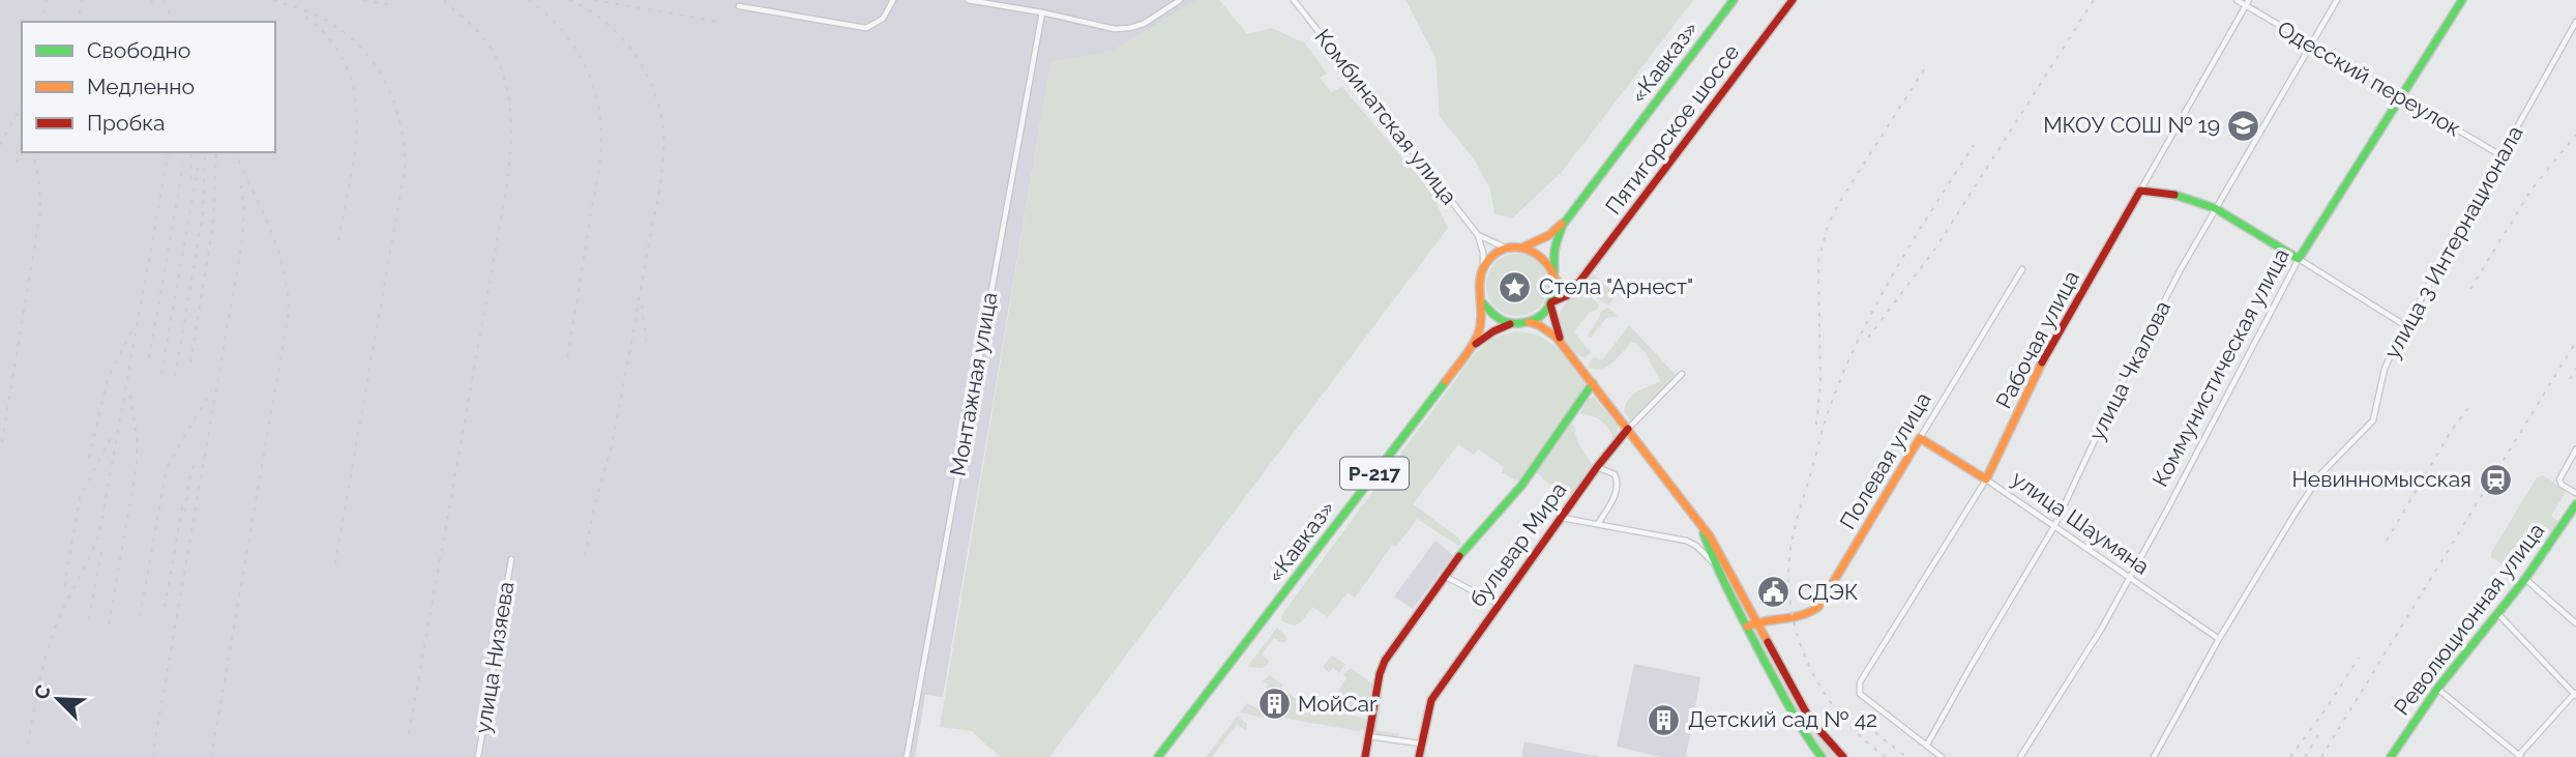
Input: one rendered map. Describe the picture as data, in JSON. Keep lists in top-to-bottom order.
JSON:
{
  "streets": {
    "main road": [
      "«Кавказ»",
      "Пятигорское шоссе",
      "Рабочая улица",
      "Коммунистическая улица",
      "Полевая улица",
      "Р-217",
      "улица Шаумяна",
      "бульвар Мира",
      "Революционная улица"
    ],
    "street": [
      "Одесский переулок",
      "Комбинатская улица",
      "улица 3 Интернационала",
      "улица Чкалова",
      "Монтажная улица",
      "улица Низяева"
    ]
  },
  "crossings": [
    ["«Кавказ»", "Пятигорское шоссе"],
    ["Одесский переулок", "улица 3 Интернационала"],
    ["Одесский переулок", "Рабочая улица"],
    ["Одесский переулок", "Коммунистическая улица"],
    ["Одесский переулок", "улица Чкалова"],
    ["улица 3 Интернационала", "улица Шаумяна"],
    ["Рабочая улица", "улица Чкалова"],
    ["Рабочая улица", "улица Шаумяна"],
    ["Коммунистическая улица", "улица Шаумяна"],
    ["улица Чкалова", "улица Шаумяна"],
    ["Полевая улица", "улица Шаумяна"]
  ],
  "places": {
    "school or university": ["МКОУ СОШ № 19"],
    "place": ["Стела \"Арнест\""],
    "station": ["Невинномысская"],
    "public building": ["СДЭК"],
    "building": ["МойCar", "Детский сад № 42"]
  },
  "legend": ["Свободно", "Медленно", "Пробка"],
  "north": "top left"
}
